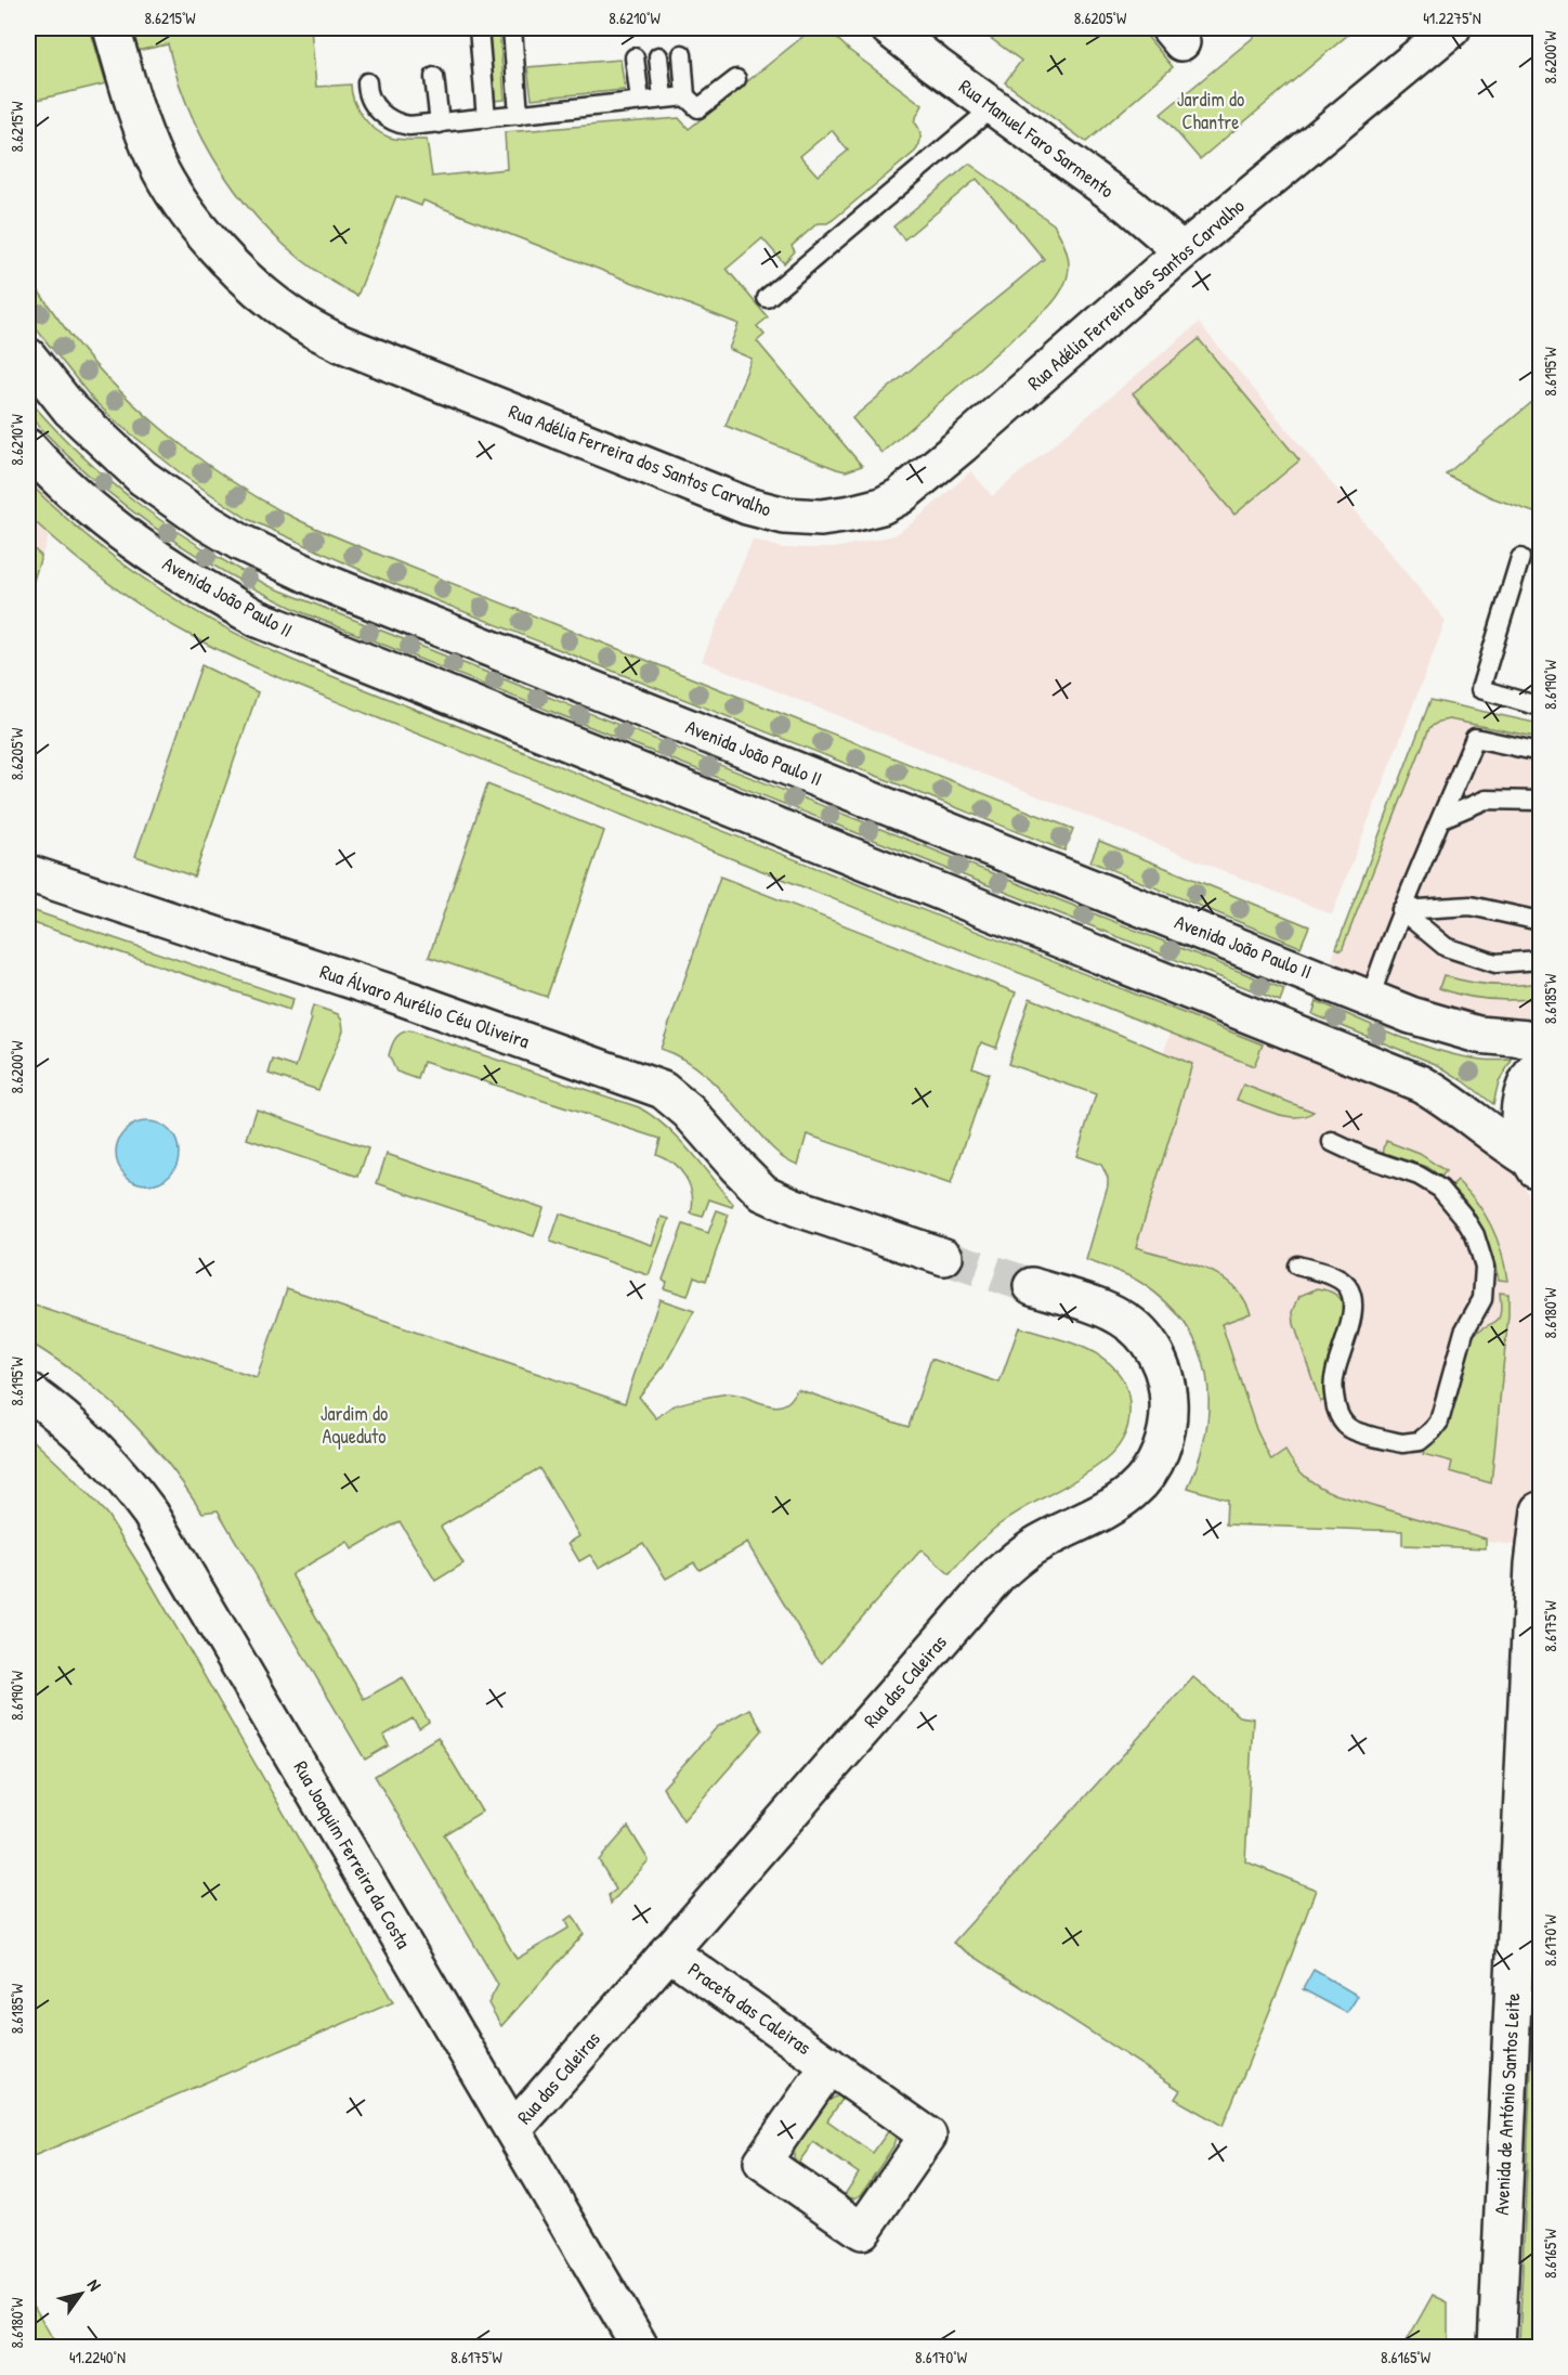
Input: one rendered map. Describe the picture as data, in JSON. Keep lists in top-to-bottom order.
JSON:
{
  "streets": {
    "street": [
      "Rua Manuel Faro Sarmento",
      "Rua Adélia Ferreira dos Santos Carvalho",
      "Avenida João Paulo II",
      "Rua Álvaro Aurélio Céu Oliveira",
      "Rua das Caleiras",
      "Rua Joaquim Ferreira da Costa",
      "Praceta das Caleiras",
      "Avenida de António Santos Leite"
    ]
  },
  "crossings": [
    ["Rua Manuel Faro Sarmento", "Rua Adélia Ferreira dos Santos Carvalho"],
    ["Rua das Caleiras", "Rua Joaquim Ferreira da Costa"],
    ["Rua das Caleiras", "Praceta das Caleiras"]
  ],
  "parks": ["Jardim do Chantre", "Jardim do Aqueduto"],
  "north": "top right",
  "coordinates": [
    "8.6215°W",
    "8.6210°W",
    "8.6205°W",
    "41.2275°N",
    "8.6200°W",
    "8.6195°W",
    "8.6190°W",
    "8.6185°W",
    "8.6180°W",
    "8.6175°W",
    "8.6170°W",
    "8.6165°W",
    "41.2240°N"
  ]
}
